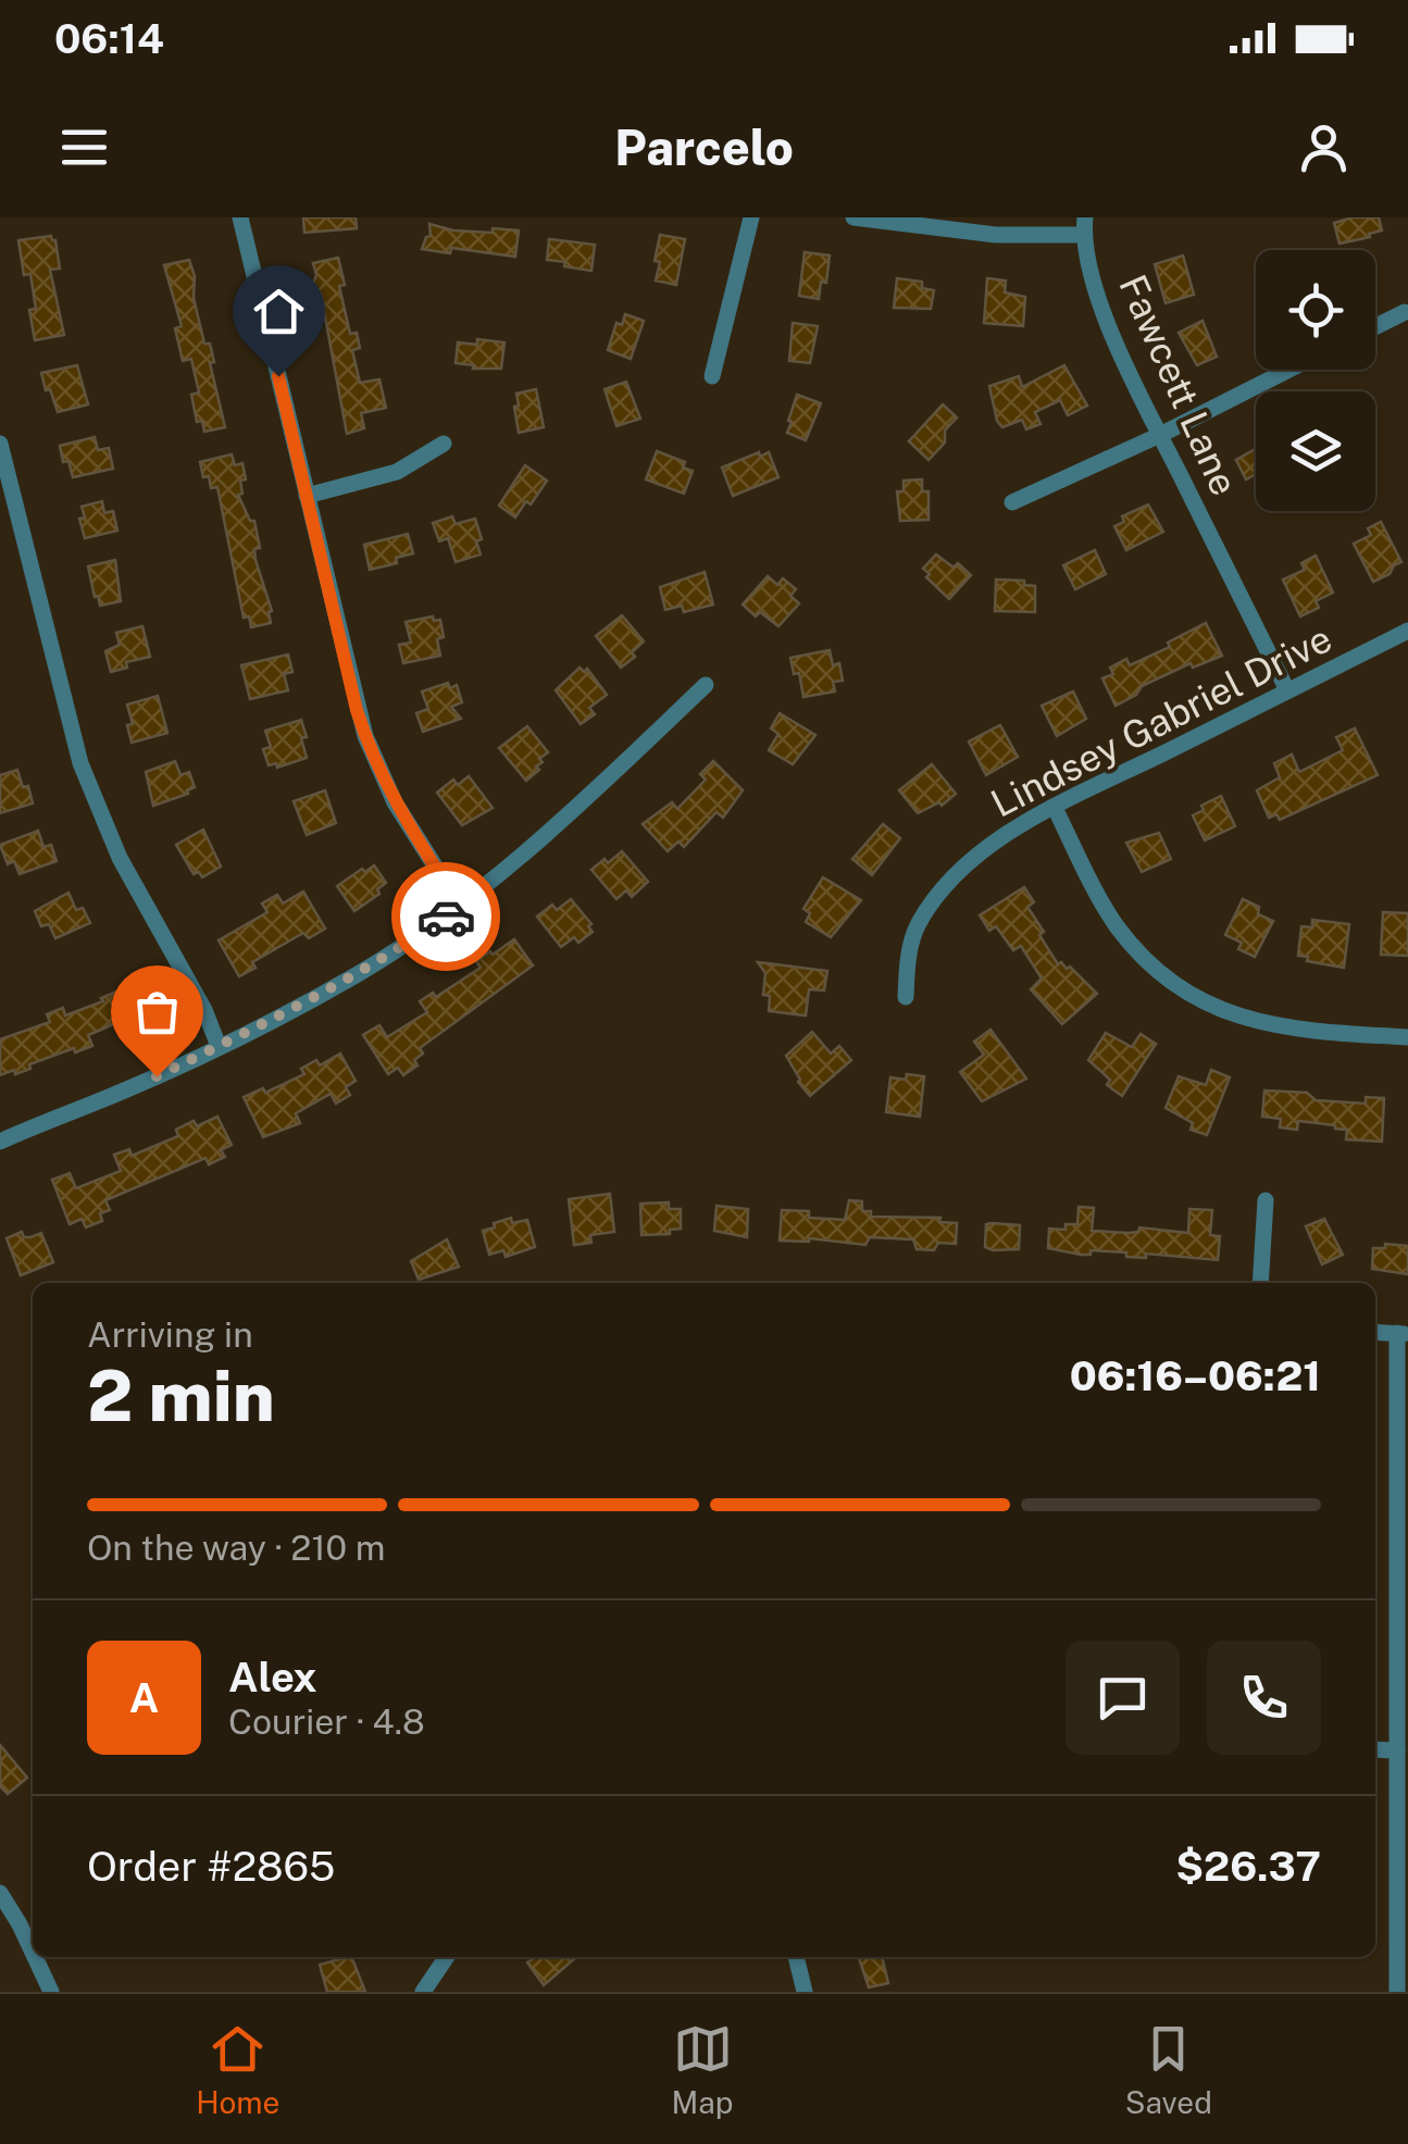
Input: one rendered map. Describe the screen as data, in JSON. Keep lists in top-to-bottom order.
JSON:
{
  "streets": {
    "street": ["Fawcett Lane", "Lindsey Gabriel Drive"]
  },
  "crossings": [
    ["Fawcett Lane", "Lindsey Gabriel Drive"]
  ],
  "page": {
    "status": "06:14",
    "header": "Parcelo",
    "heading": ["2 min", "Arriving in", "06:16–06:21"],
    "panel": [
      "Alex",
      "Courier · 4.8",
      "Order #2865",
      "$26.37"
    ],
    "bar": "On the way · 210 m",
    "round": "A",
    "tabs": ["Home", "Map", "Saved"]
  }
}
